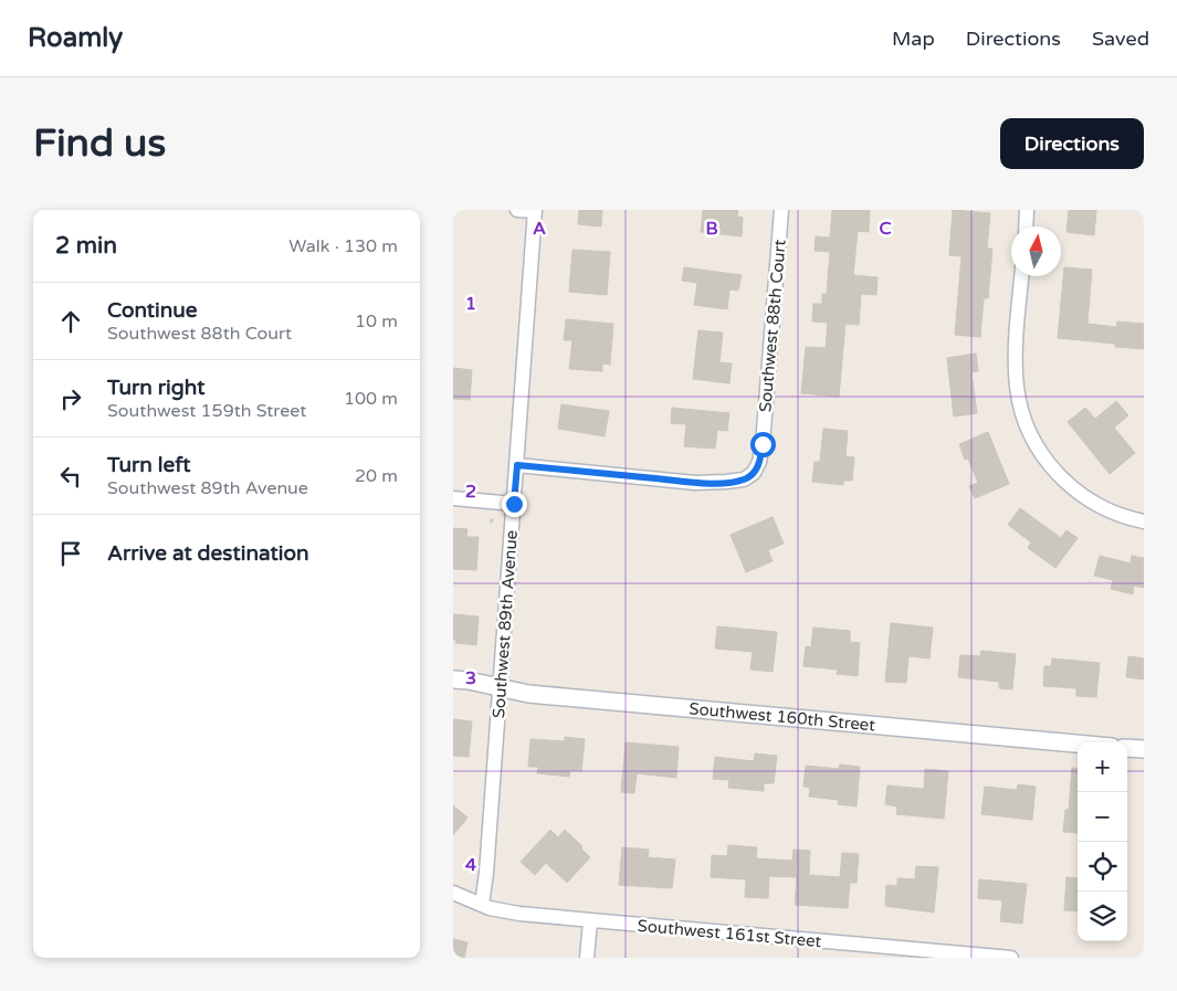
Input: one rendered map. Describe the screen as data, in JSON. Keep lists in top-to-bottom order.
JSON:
{
  "streets": {
    "street": [
      "Southwest 88th Court",
      "Southwest 89th Avenue",
      "Southwest 160th Street",
      "Southwest 161st Street"
    ]
  },
  "crossings": [
    ["Southwest 88th Court", "Southwest 89th Avenue"],
    ["Southwest 89th Avenue", "Southwest 160th Street"],
    ["Southwest 89th Avenue", "Southwest 161st Street"]
  ],
  "north": "top",
  "page": {
    "header": "Roamly",
    "nav": ["Map", "Directions", "Saved"],
    "buttons": "Directions",
    "title": "Find us",
    "heading": ["2 min", "Walk · 130 m"],
    "list": [
      ["Continue", "Southwest 88th Court", "10 m"],
      ["Turn right", "Southwest 159th Street", "100 m"],
      ["Turn left", "Southwest 89th Avenue", "20 m"],
      "Arrive at destination"
    ],
    "map_buttons": ["+", "−"]
  },
  "grid": {
    "columns": ["A", "B", "C"],
    "rows": [
      "1",
      "2",
      "3",
      "4"
    ]
  }
}
